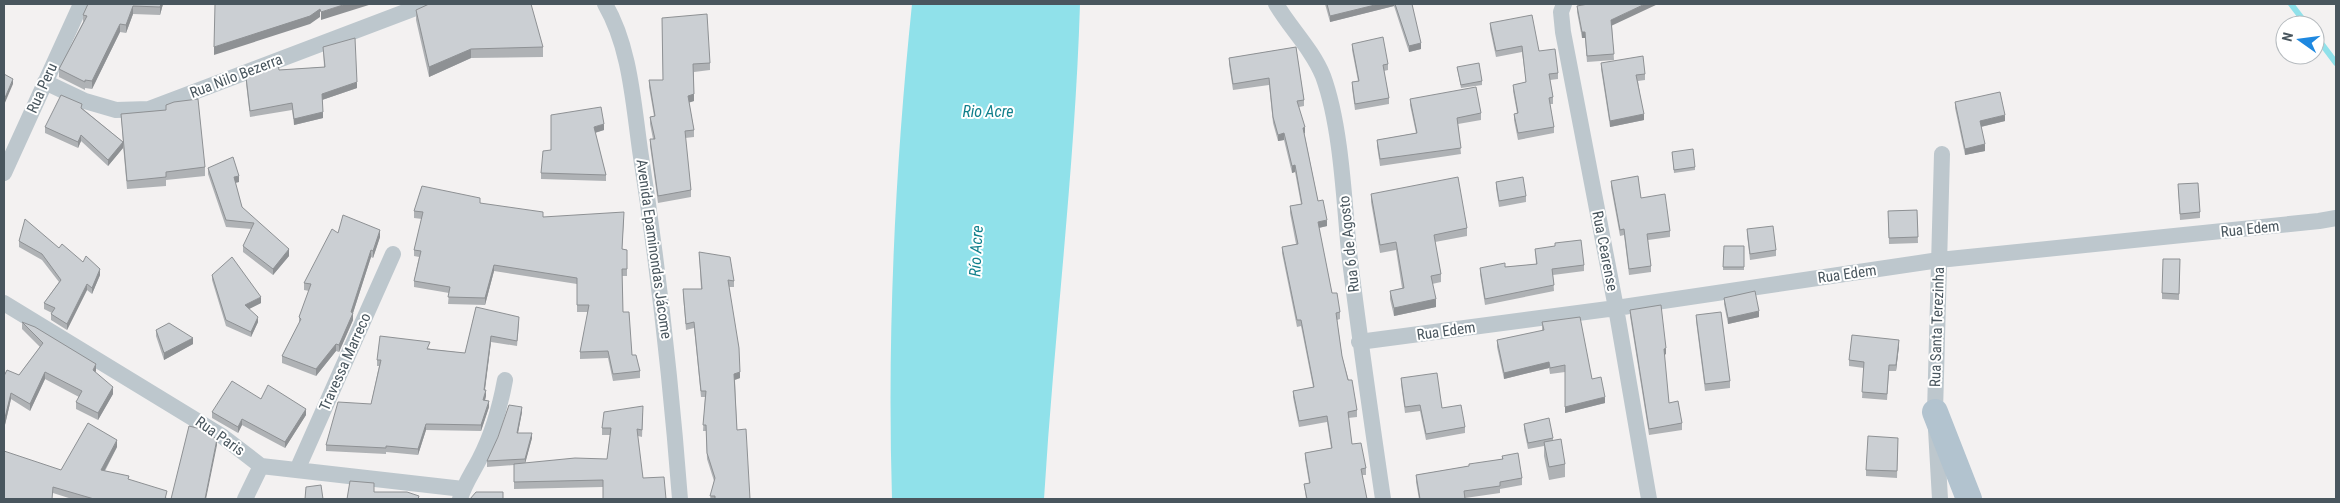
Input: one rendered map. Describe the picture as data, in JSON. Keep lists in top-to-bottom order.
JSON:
{
  "streets": {
    "street": [
      "Rua Nilo Bezerra",
      "Rua Peru",
      "Rua Edem",
      "Rua 6 de Agosto",
      "Avenida Epaminondas Jácome",
      "Rua Cearense",
      "Rua Santa Terezinha",
      "Travessa Marreco",
      "Rua Paris"
    ]
  },
  "crossings": [
    ["Rua Nilo Bezerra", "Rua Peru"],
    ["Rua Edem", "Rua 6 de Agosto"],
    ["Rua Edem", "Rua Cearense"],
    ["Rua Edem", "Rua Santa Terezinha"]
  ],
  "water": ["Rio Acre", "Río Acre"],
  "north": "left"
}
